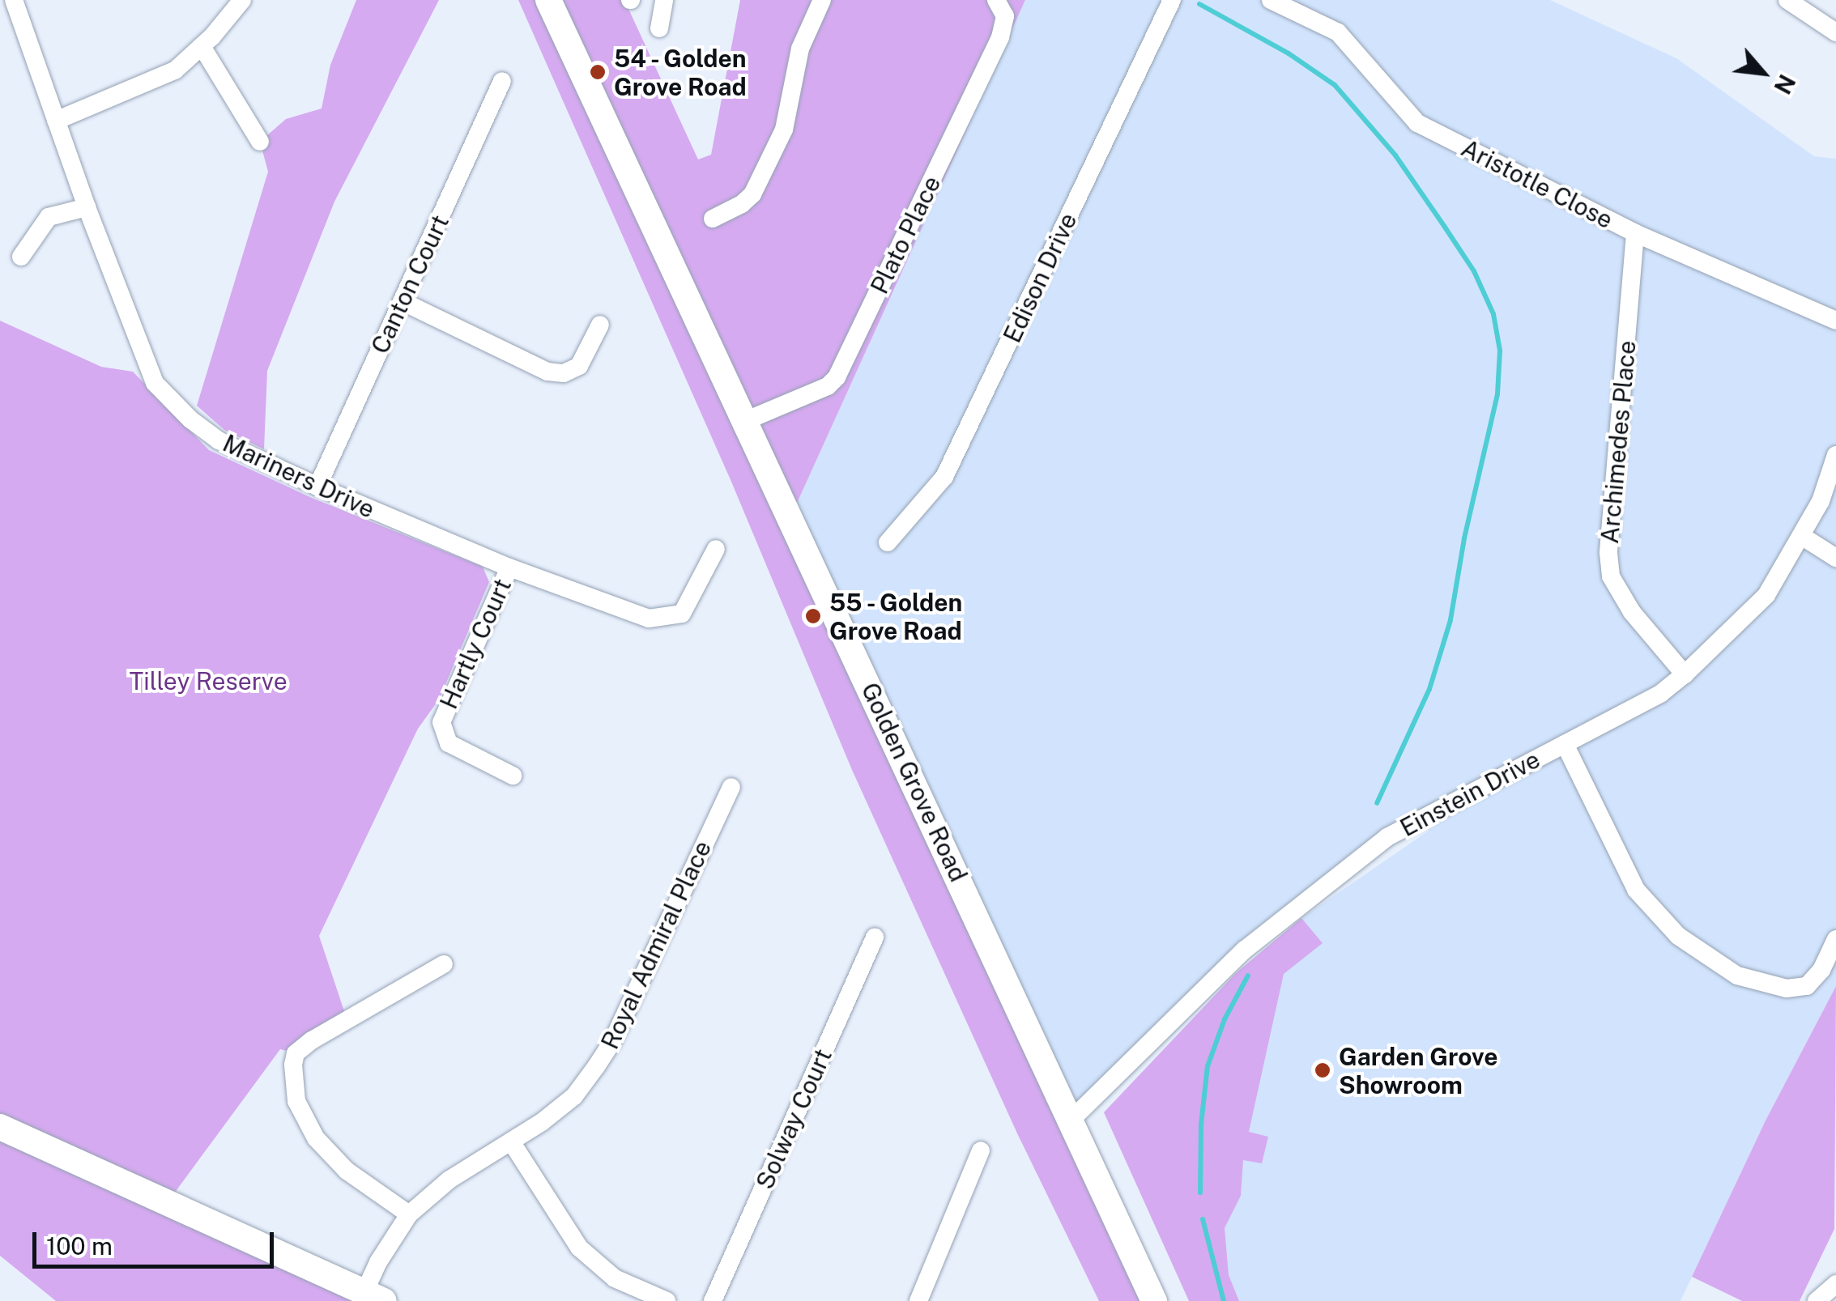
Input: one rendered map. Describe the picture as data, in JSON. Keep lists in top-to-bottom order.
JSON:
{
  "streets": {
    "main road": ["Golden Grove Road"],
    "street": [
      "Aristotle Close",
      "Plato Place",
      "Edison Drive",
      "Canton Court",
      "Archimedes Place",
      "Mariners Drive",
      "Hartly Court",
      "Einstein Drive",
      "Royal Admiral Place",
      "Solway Court"
    ]
  },
  "crossings": [
    ["Aristotle Close", "Archimedes Place"],
    ["Plato Place", "Golden Grove Road"],
    ["Canton Court", "Mariners Drive"],
    ["Archimedes Place", "Einstein Drive"],
    ["Mariners Drive", "Hartly Court"],
    ["Golden Grove Road", "Einstein Drive"]
  ],
  "parks": ["Tilley Reserve"],
  "places": ["54 - Golden Grove Road", "55 - Golden Grove Road", "Garden Grove Showroom"],
  "scale_bar": "100 m",
  "north": "bottom right"
}
